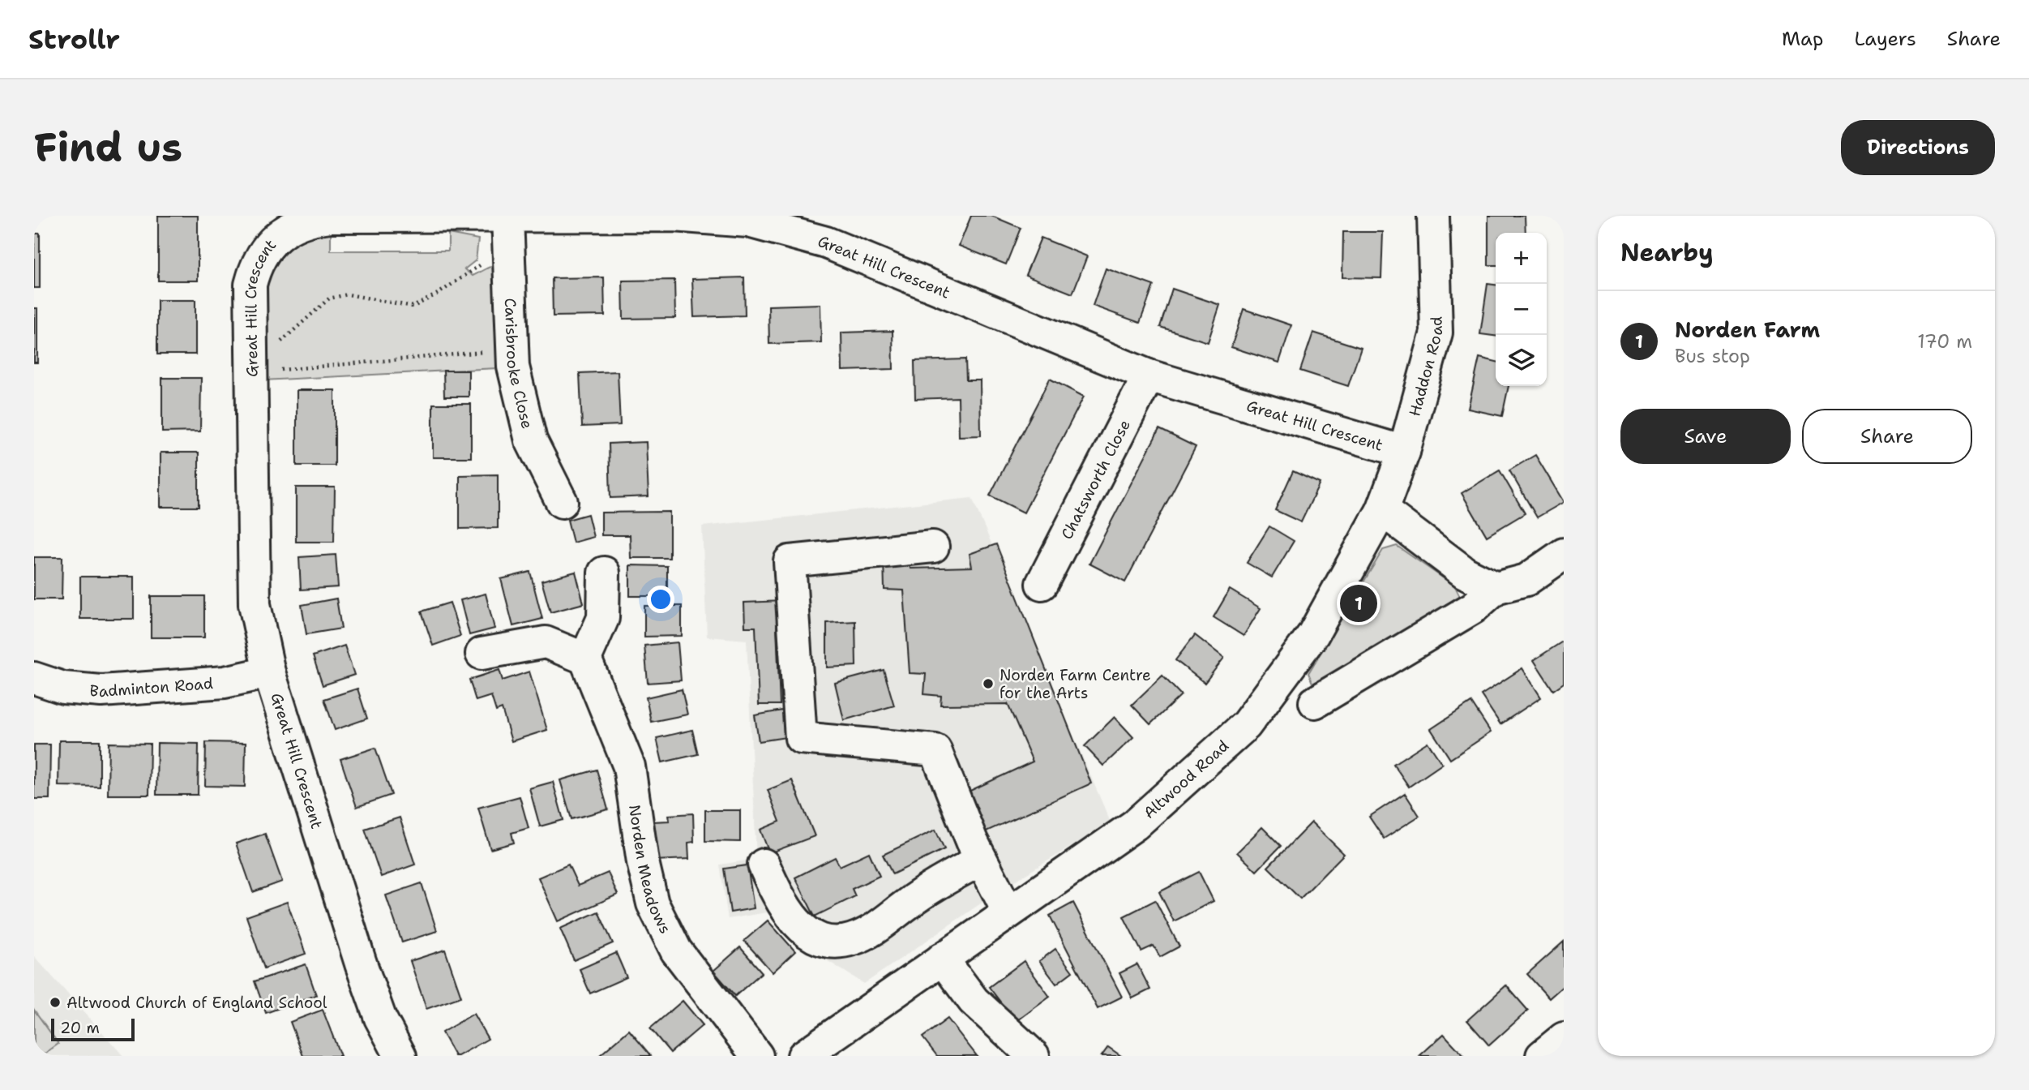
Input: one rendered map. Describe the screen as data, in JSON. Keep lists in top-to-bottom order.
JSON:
{
  "streets": {
    "street": [
      "Great Hill Crescent",
      "Carisbrooke Close",
      "Haddon Road",
      "Chatsworth Close",
      "Badminton Road",
      "Altwood Road",
      "Norden Meadows"
    ]
  },
  "crossings": [
    ["Great Hill Crescent", "Carisbrooke Close"],
    ["Great Hill Crescent", "Haddon Road"],
    ["Great Hill Crescent", "Chatsworth Close"],
    ["Great Hill Crescent", "Badminton Road"],
    ["Haddon Road", "Altwood Road"]
  ],
  "places": ["Norden Farm Centre for the Arts", "Altwood Church of England School"],
  "scale_bar": "20 m",
  "page": {
    "header": "Strollr",
    "nav": ["Map", "Layers", "Share"],
    "buttons": [
      "Directions",
      ["Save", "Share"]
    ],
    "title": "Find us",
    "heading": "Nearby",
    "map_buttons": ["+", "−"],
    "list": [
      {
        "mark": "1",
        "name": "Norden Farm",
        "note": "Bus stop",
        "value": "170 m"
      }
    ],
    "pins": "1",
    "scale": "20 m"
  }
}
